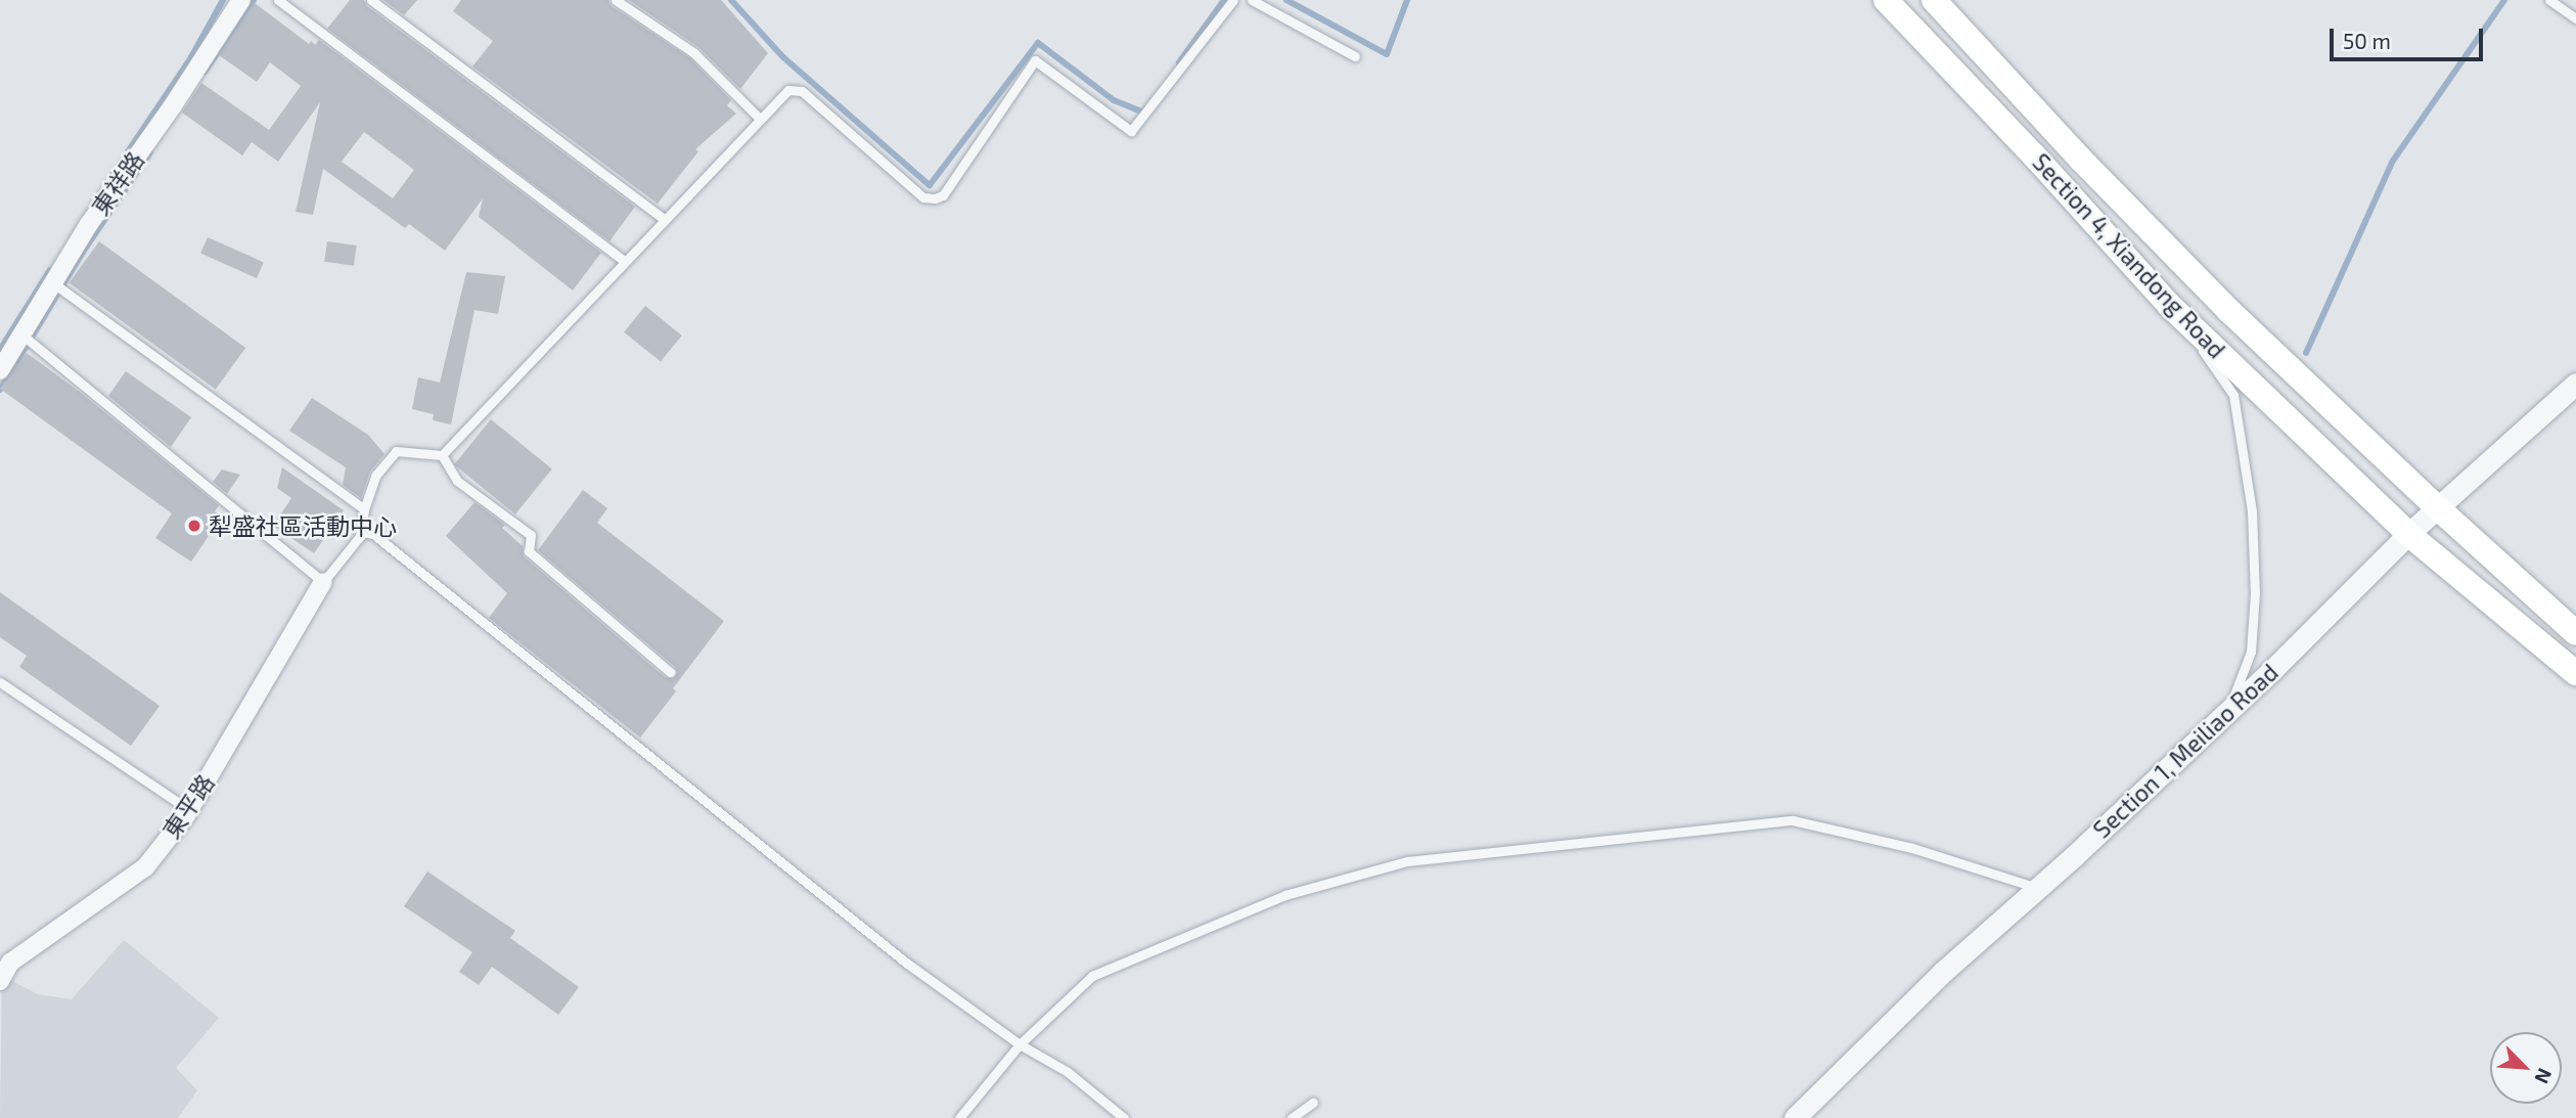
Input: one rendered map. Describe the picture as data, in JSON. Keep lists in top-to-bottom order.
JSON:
{
  "streets": {
    "main road": ["Section 4, Xiandong Road"],
    "street": ["東祥路", "Section 1, Meiliao Road", "東平路"]
  },
  "crossings": [
    ["Section 4, Xiandong Road", "Section 1, Meiliao Road"]
  ],
  "places": ["犁盛社區活動中心"],
  "scale_bar": "50 m",
  "north": "bottom right"
}
